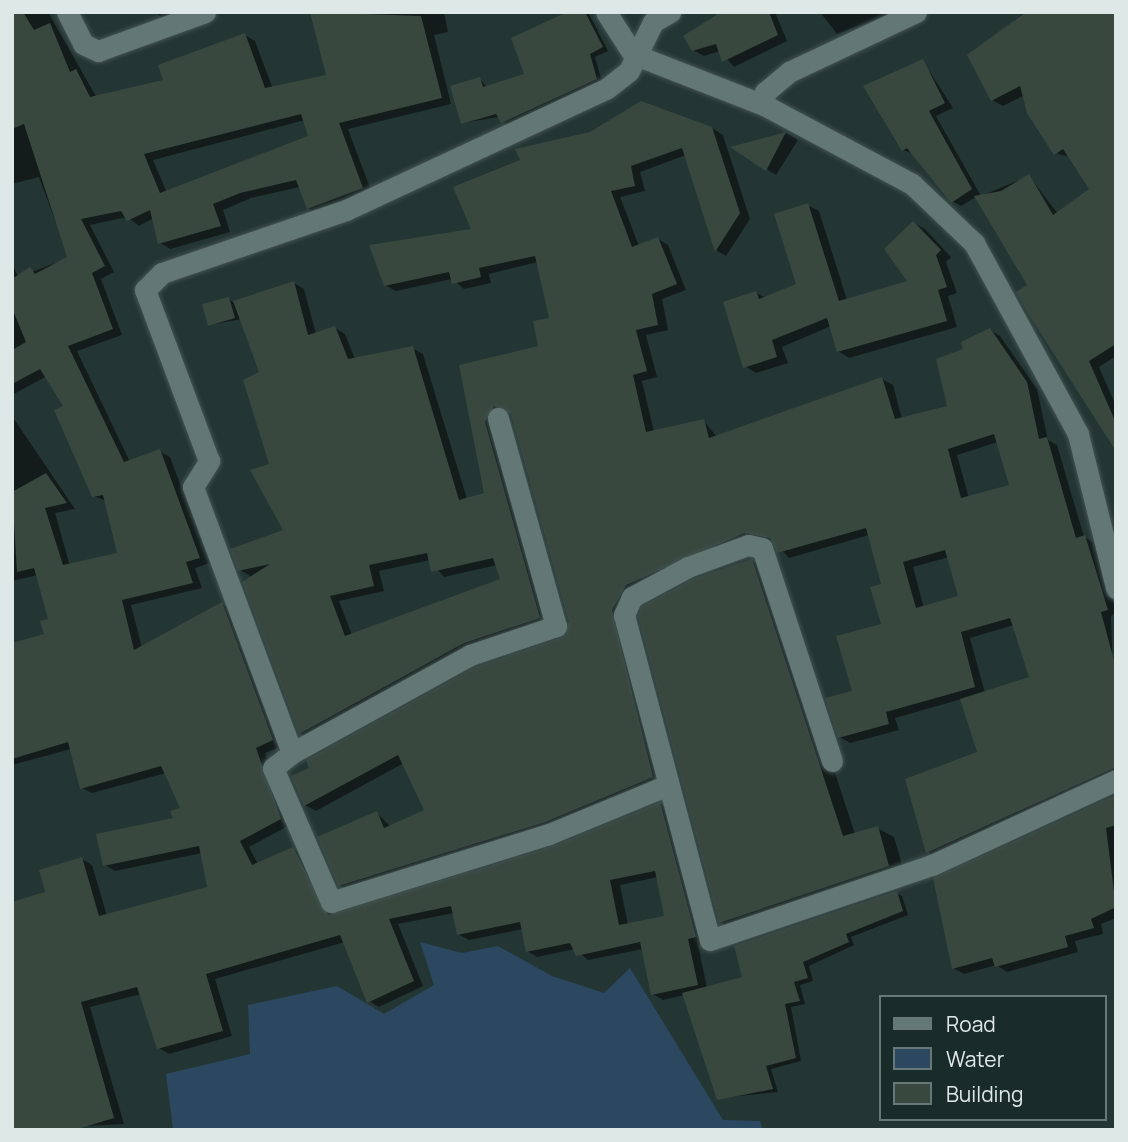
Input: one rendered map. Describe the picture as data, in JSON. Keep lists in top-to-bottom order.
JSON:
{
  "legend": ["Road", "Water", "Building"]
}
